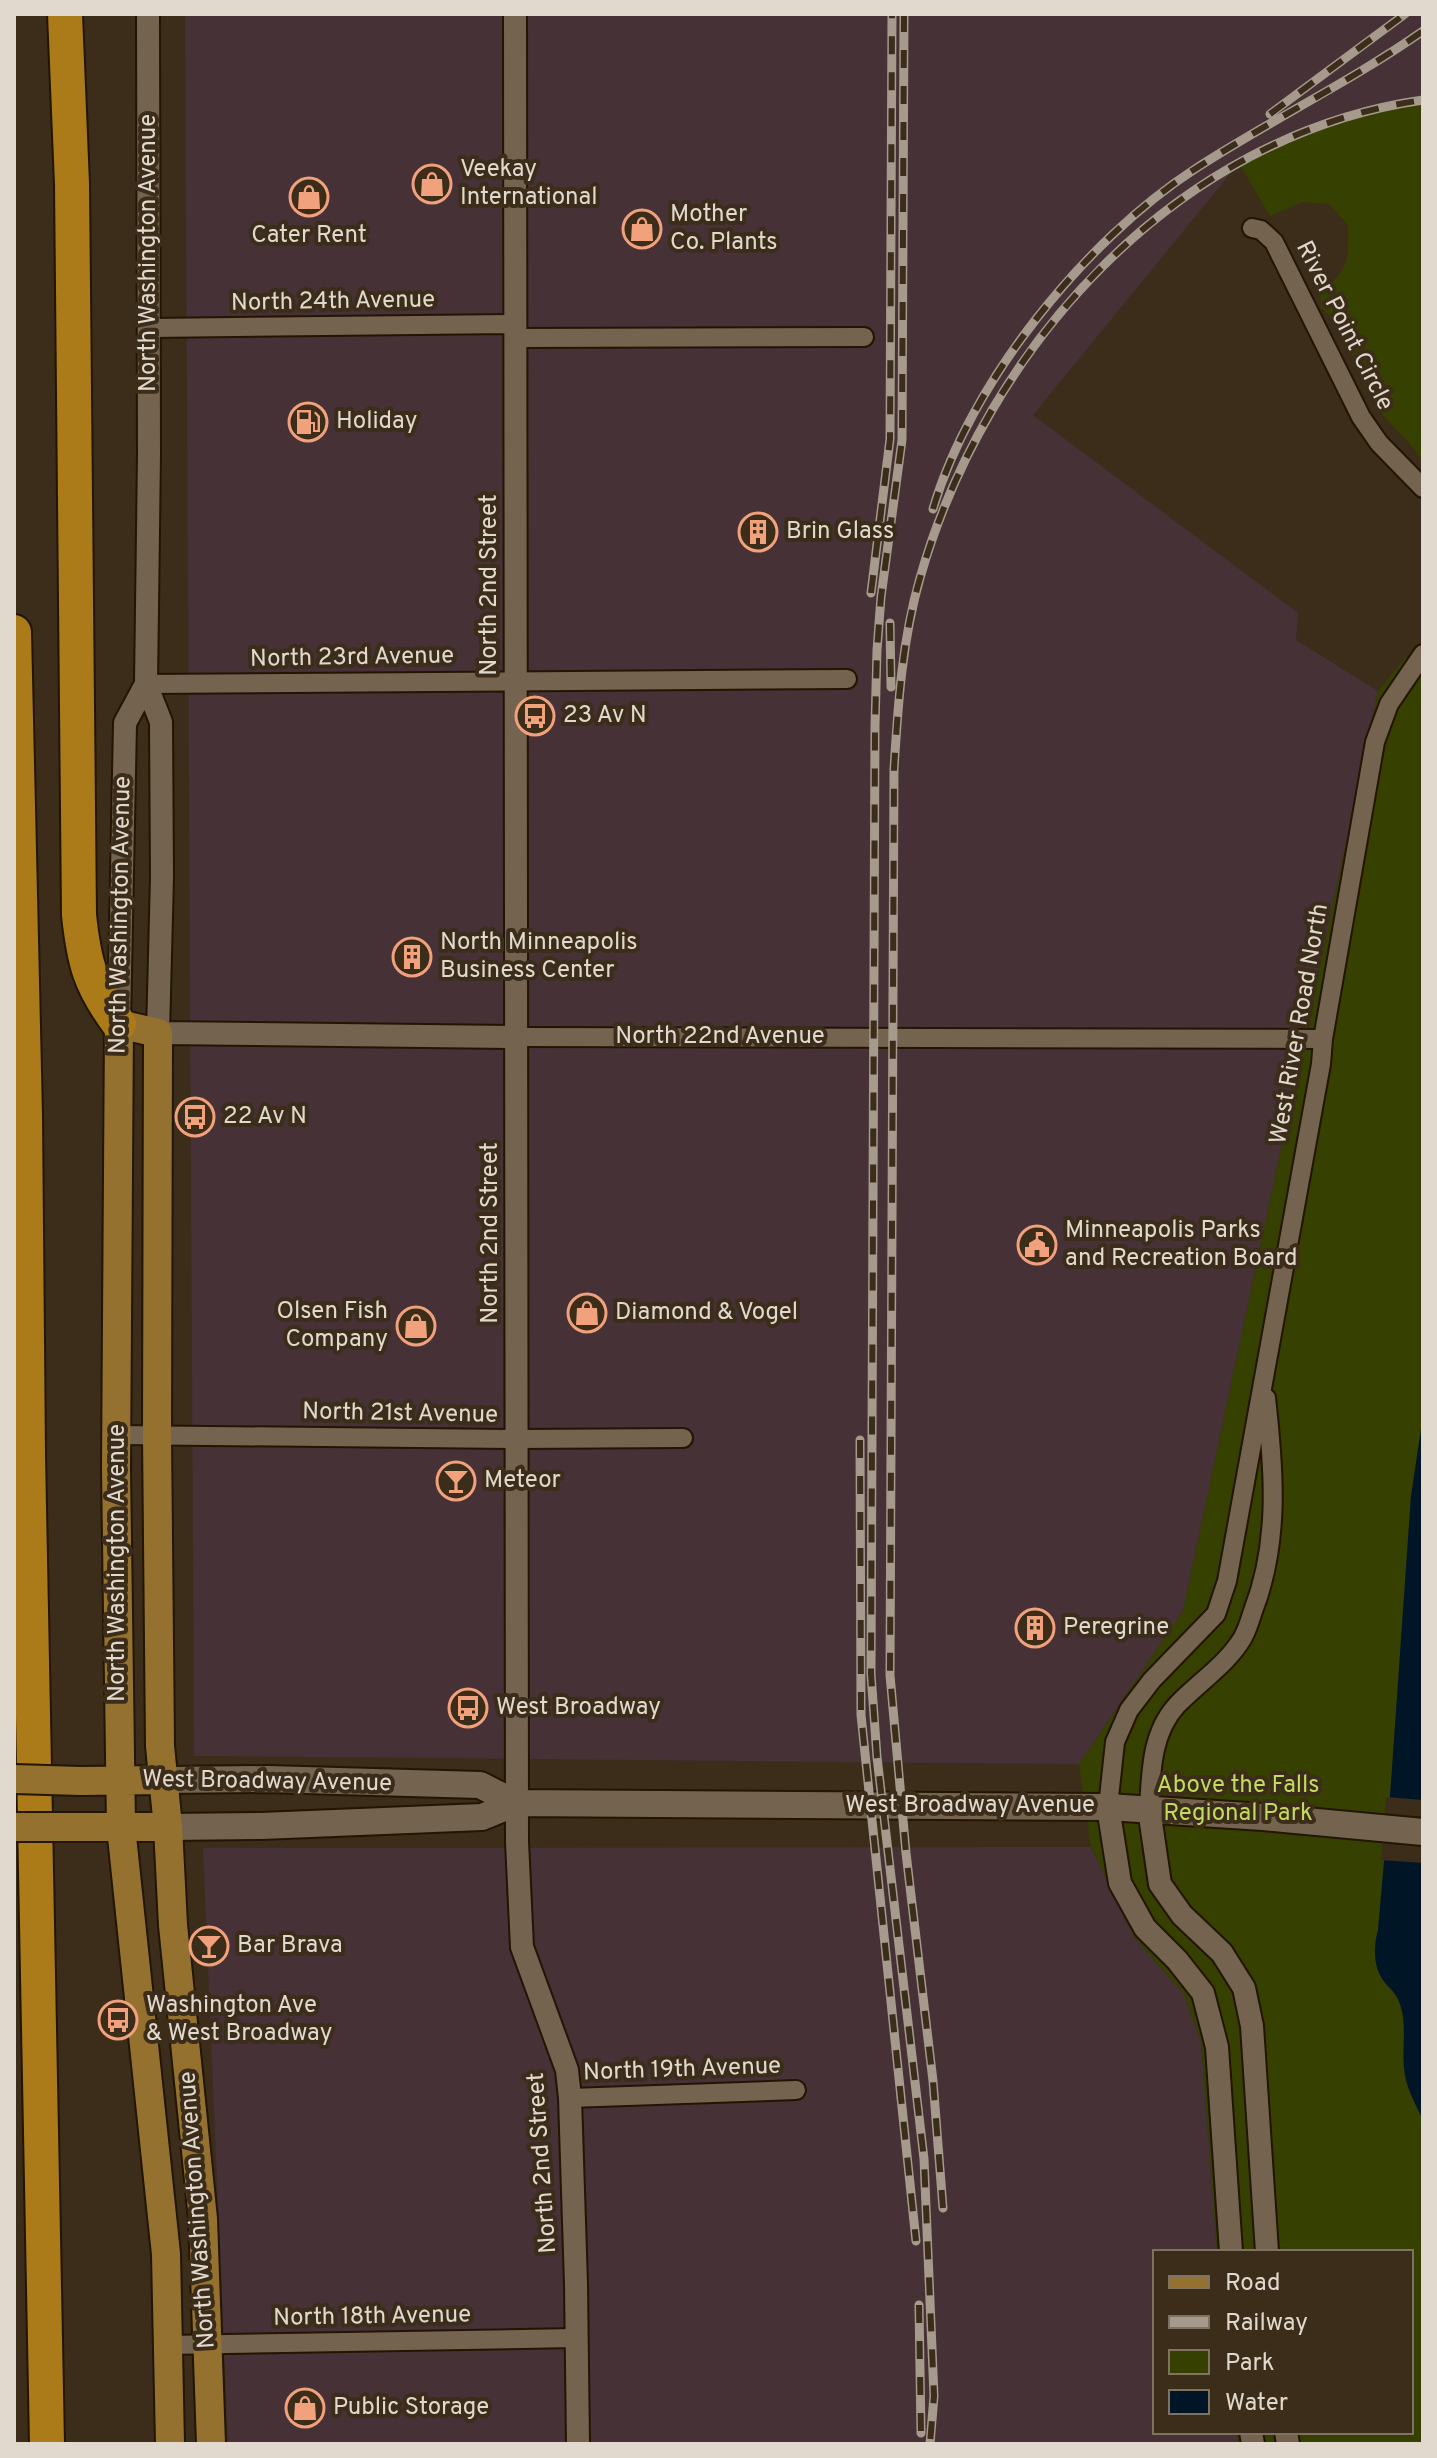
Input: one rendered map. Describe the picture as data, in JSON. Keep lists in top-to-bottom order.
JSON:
{
  "streets": {
    "main road": ["North Washington Avenue", "North 22nd Avenue", "West Broadway Avenue"],
    "street": [
      "North 24th Avenue",
      "River Point Circle",
      "North 2nd Street",
      "North 23rd Avenue",
      "West River Road North",
      "North 21st Avenue",
      "North 19th Avenue",
      "North 18th Avenue"
    ]
  },
  "crossings": [
    ["North Washington Avenue", "North 24th Avenue"],
    ["North Washington Avenue", "North 23rd Avenue"],
    ["North Washington Avenue", "North 22nd Avenue"],
    ["North Washington Avenue", "North 21st Avenue"],
    ["North Washington Avenue", "West Broadway Avenue"],
    ["North Washington Avenue", "North 18th Avenue"],
    ["North 24th Avenue", "North 2nd Street"],
    ["North 2nd Street", "North 23rd Avenue"],
    ["North 2nd Street", "North 22nd Avenue"],
    ["North 2nd Street", "North 21st Avenue"],
    ["North 2nd Street", "West Broadway Avenue"],
    ["North 2nd Street", "North 19th Avenue"],
    ["North 2nd Street", "North 18th Avenue"],
    ["West River Road North", "North 22nd Avenue"],
    ["West River Road North", "West Broadway Avenue"]
  ],
  "parks": ["Above the Falls Regional Park"],
  "places": {
    "shop": [
      "Veekay International",
      "Cater Rent",
      "Mother Co. Plants",
      "Diamond & Vogel",
      "Olsen Fish Company",
      "Public Storage"
    ],
    "fuel station": ["Holiday"],
    "building": ["Brin Glass", "North Minneapolis Business Center", "Peregrine"],
    "bus stop": [
      "23 Av N",
      "22 Av N",
      "West Broadway",
      "Washington Ave & West Broadway"
    ],
    "public building": ["Minneapolis Parks and Recreation Board"],
    "bar": ["Meteor", "Bar Brava"]
  },
  "legend": [
    "Road",
    "Railway",
    "Park",
    "Water"
  ]
}
